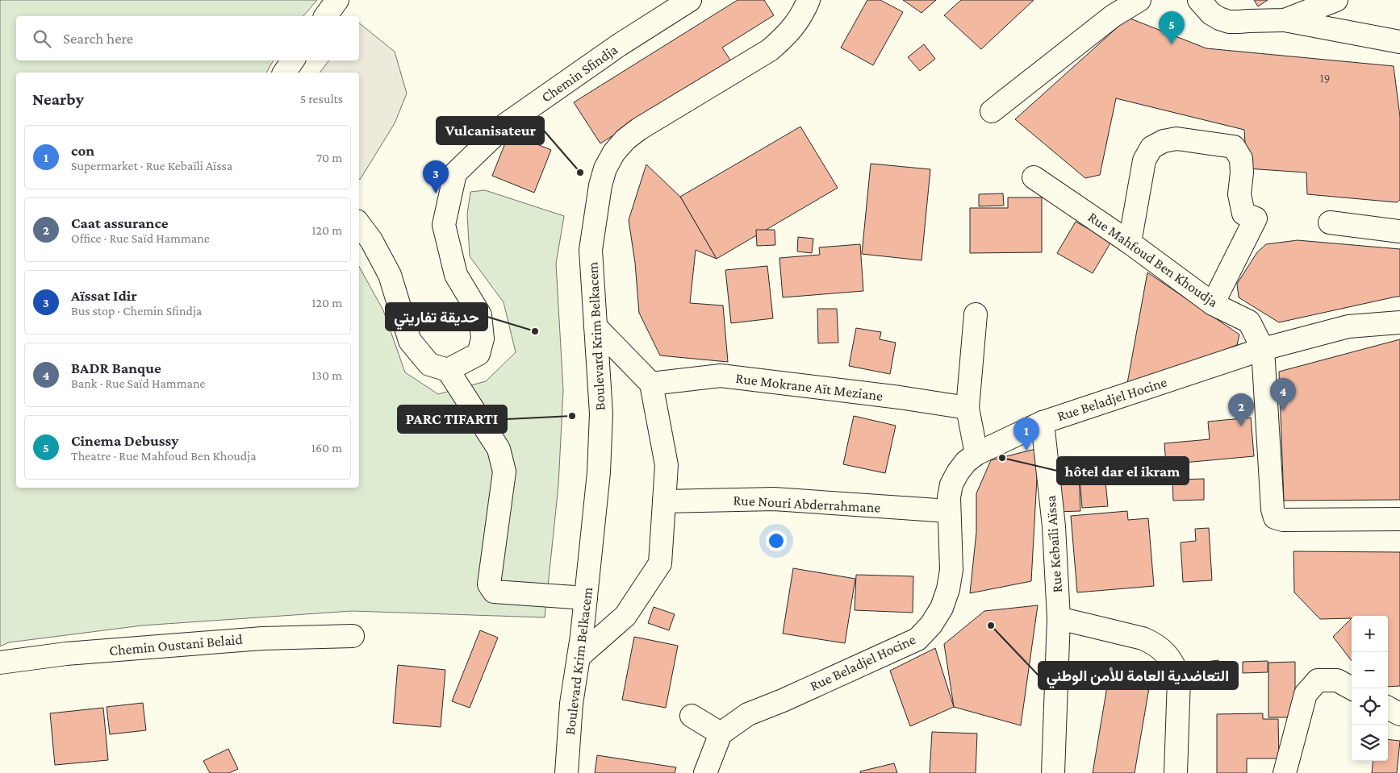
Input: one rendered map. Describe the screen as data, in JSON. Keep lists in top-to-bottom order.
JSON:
{
  "streets": {
    "street": [
      "Chemin Sfindja",
      "Rue Mahfoud Ben Khoudja",
      "Boulevard Krim Belkacem",
      "Rue Mokrane Aït Meziane",
      "Rue Beladjel Hocine",
      "Rue Nouri Abderrahmane",
      "Rue Kebaïli Aïssa",
      "Chemin Oustani Belaid"
    ]
  },
  "crossings": [
    ["Rue Mahfoud Ben Khoudja", "Rue Beladjel Hocine"],
    ["Rue Beladjel Hocine", "Rue Nouri Abderrahmane"],
    ["Rue Beladjel Hocine", "Rue Kebaïli Aïssa"]
  ],
  "places": [
    "Vulcanisateur",
    "حديقة تفاريتي",
    "PARC TIFARTI",
    "hôtel dar el ikram",
    "التعاضدية العامة للأمن الوطني"
  ],
  "house_numbers": ["19"],
  "page": {
    "pins": [
      "5",
      "3",
      "4",
      "2",
      "1"
    ],
    "search": "Search here",
    "heading": ["Nearby", "5 results"],
    "list": [
      {
        "mark": "1",
        "name": "con",
        "note": "Supermarket · Rue Kebaïli Aïssa",
        "value": "70 m"
      },
      {
        "mark": "2",
        "name": "Caat assurance",
        "note": "Office · Rue Saïd Hammane",
        "value": "120 m"
      },
      {
        "mark": "3",
        "name": "Aïssat Idir",
        "note": "Bus stop · Chemin Sfindja",
        "value": "120 m"
      },
      {
        "mark": "4",
        "name": "BADR Banque",
        "note": "Bank · Rue Saïd Hammane",
        "value": "130 m"
      },
      {
        "mark": "5",
        "name": "Cinema Debussy",
        "note": "Theatre · Rue Mahfoud Ben Khoudja",
        "value": "160 m"
      }
    ],
    "map_buttons": ["+", "−"]
  }
}
